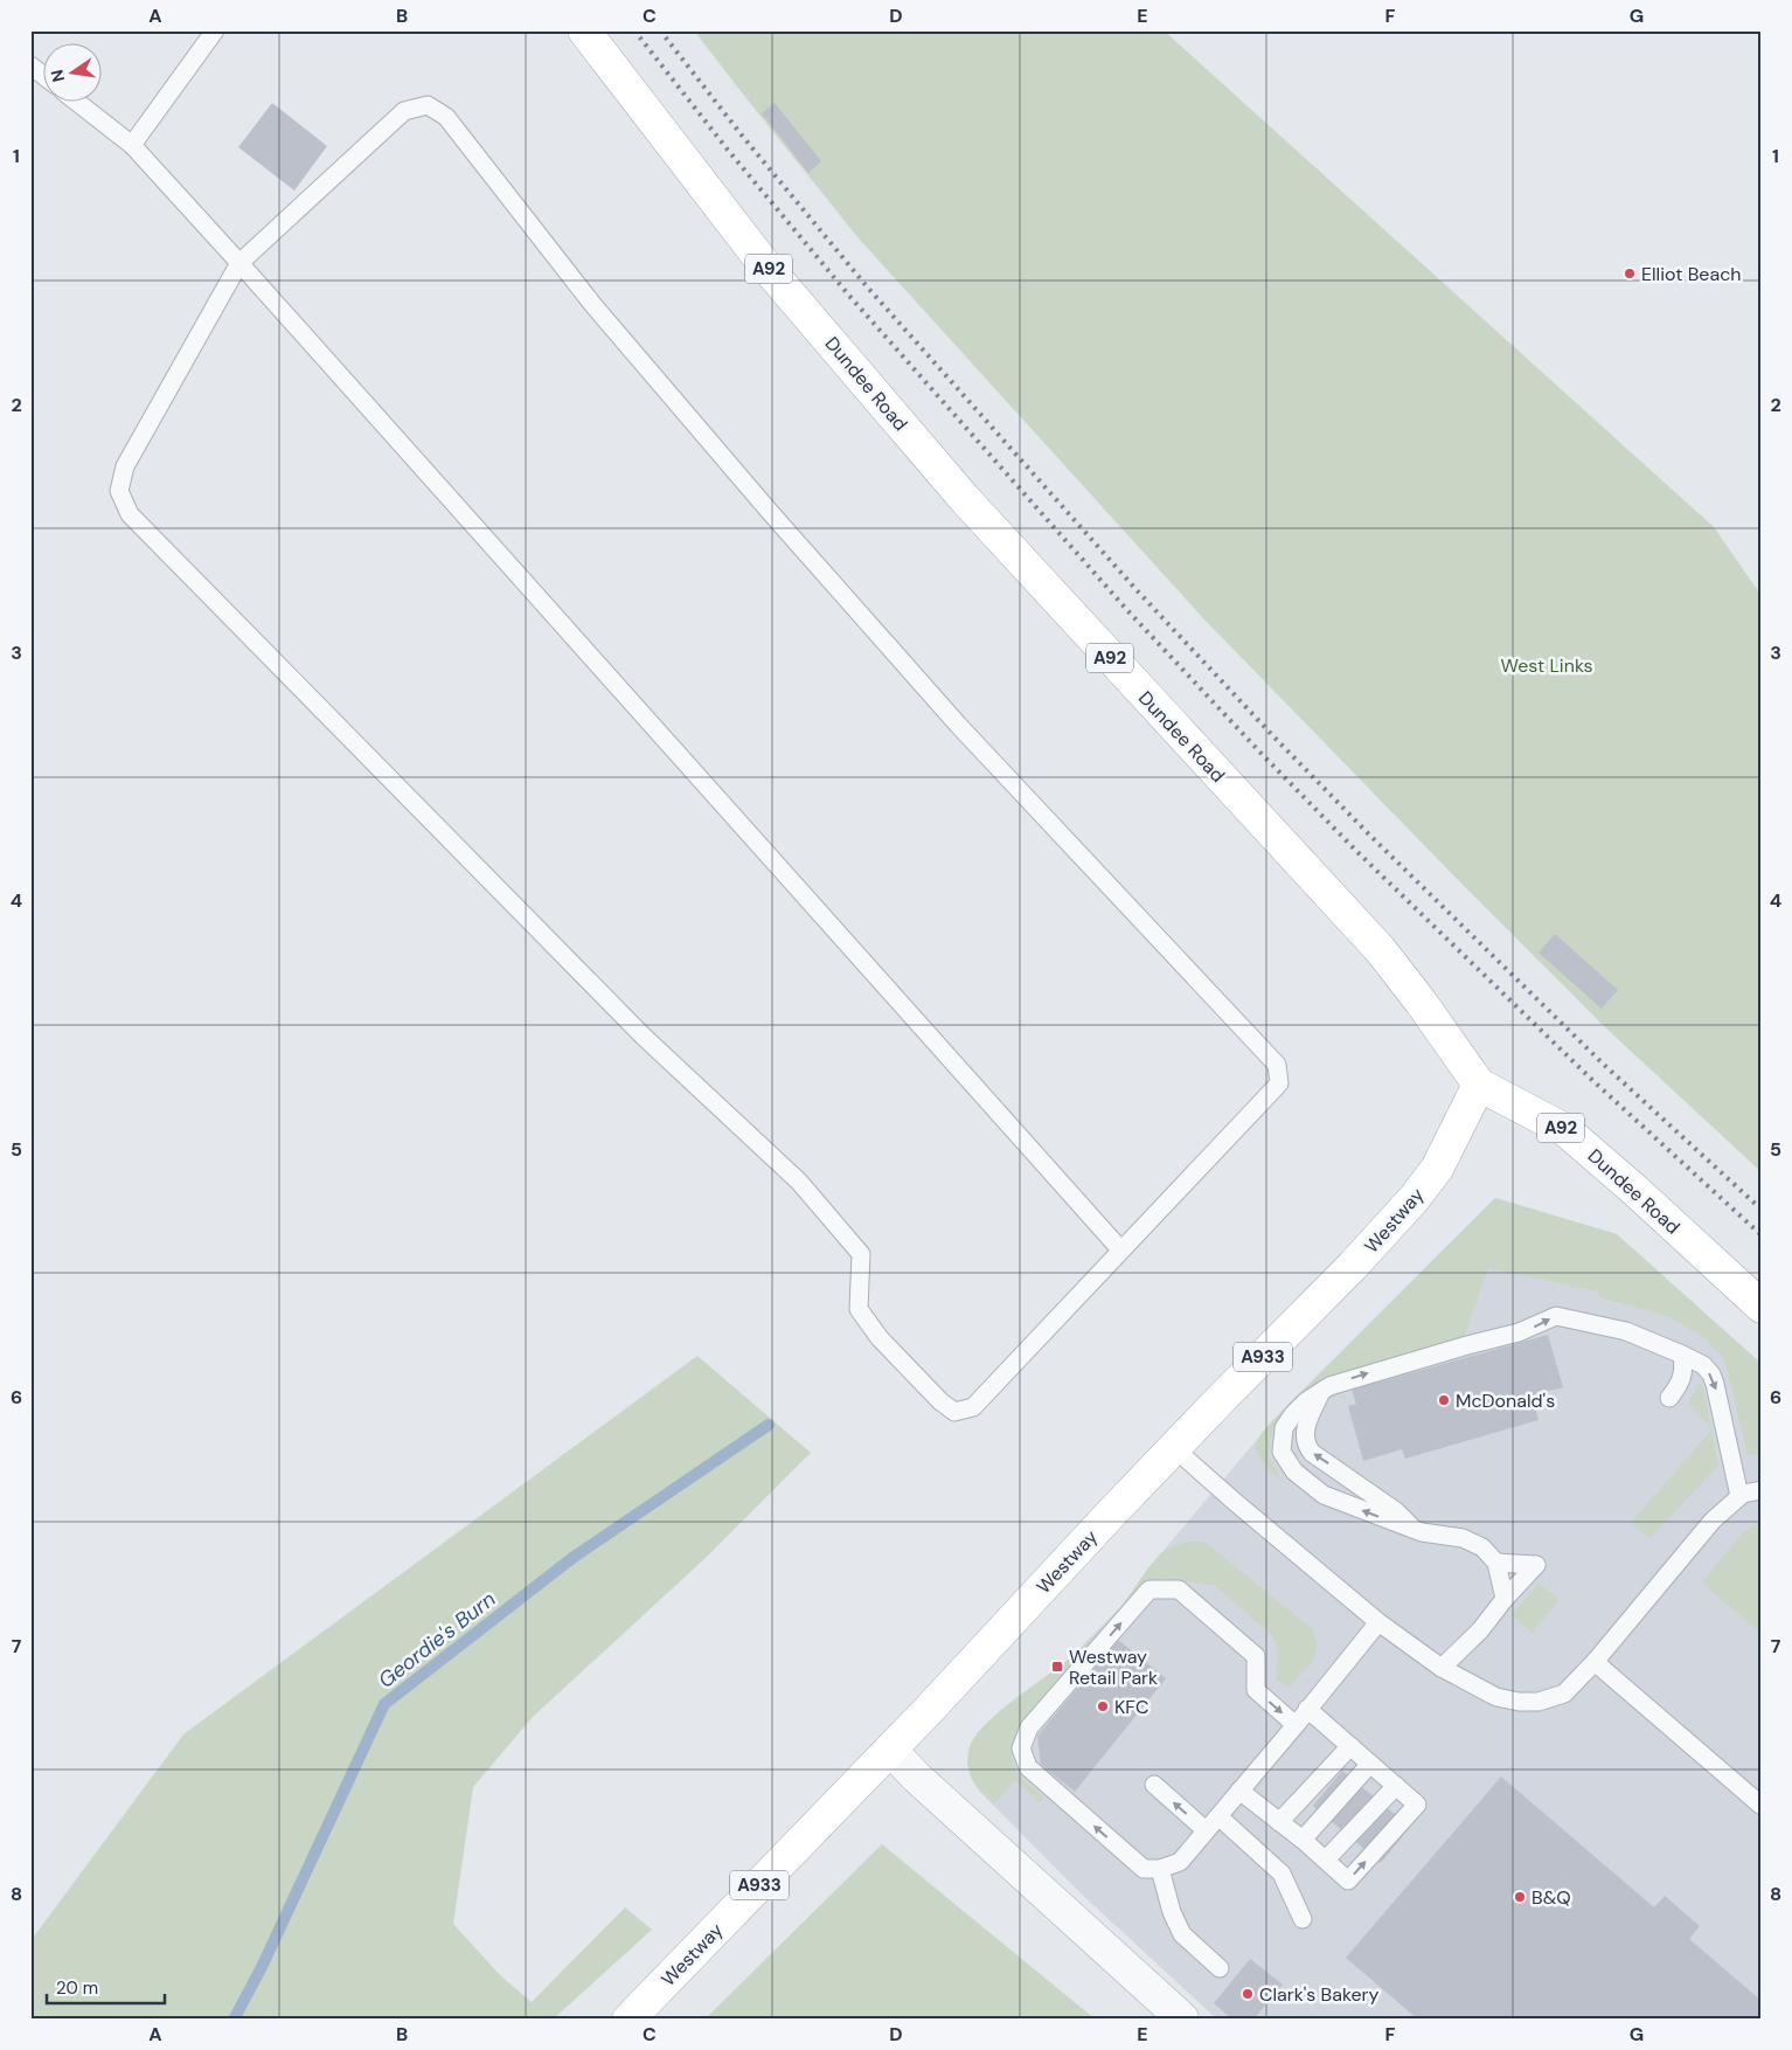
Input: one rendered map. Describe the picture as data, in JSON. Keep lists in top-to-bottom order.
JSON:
{
  "streets": {
    "main road": [
      "A92",
      "Dundee Road",
      "Westway",
      "A933"
    ]
  },
  "crossings": [
    ["Dundee Road", "Westway"]
  ],
  "water": ["Geordie's Burn"],
  "parks": ["West Links"],
  "places": {
    "other": [
      "Elliot Beach",
      "McDonald's",
      "KFC",
      "B&Q",
      "Clark's Bakery"
    ],
    "transit": ["Westway Retail Park"]
  },
  "scale_bar": "20 m",
  "north": "left",
  "grid": {
    "columns": [
      "A",
      "B",
      "C",
      "D",
      "E",
      "F",
      "G"
    ],
    "rows": [
      "1",
      "2",
      "3",
      "4",
      "5",
      "6",
      "7",
      "8"
    ]
  }
}
